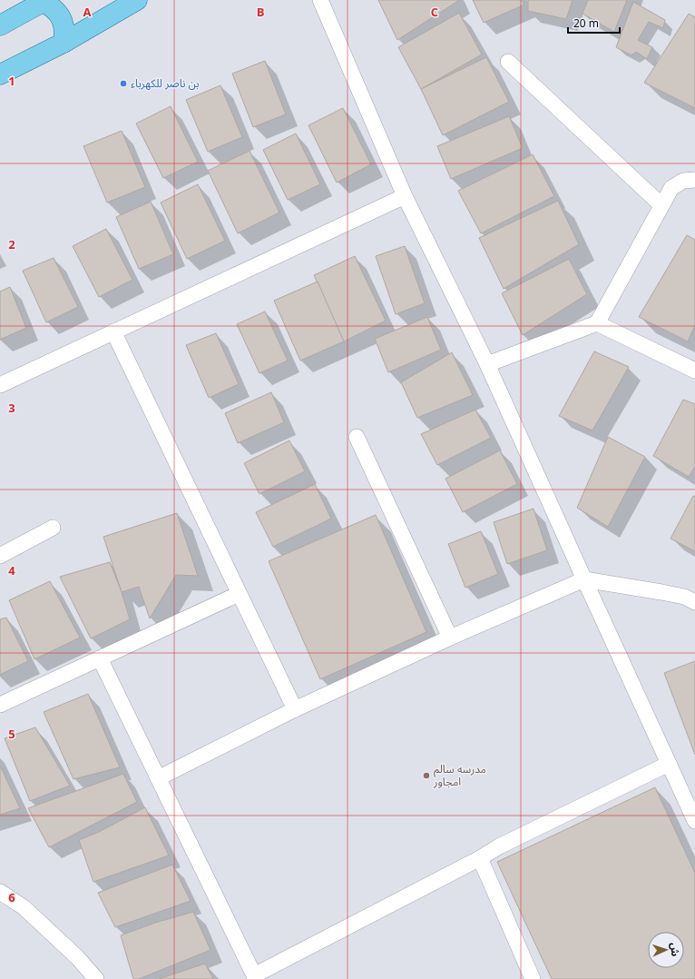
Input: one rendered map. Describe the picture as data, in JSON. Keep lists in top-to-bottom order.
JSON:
{
  "places": ["بن ناصر للكهرباء", "مدرسه سالم امجاور"],
  "scale_bar": "20 m",
  "north": "right",
  "grid": {
    "columns": ["A", "B", "C"],
    "rows": [
      "1",
      "2",
      "3",
      "4",
      "5",
      "6"
    ]
  }
}
